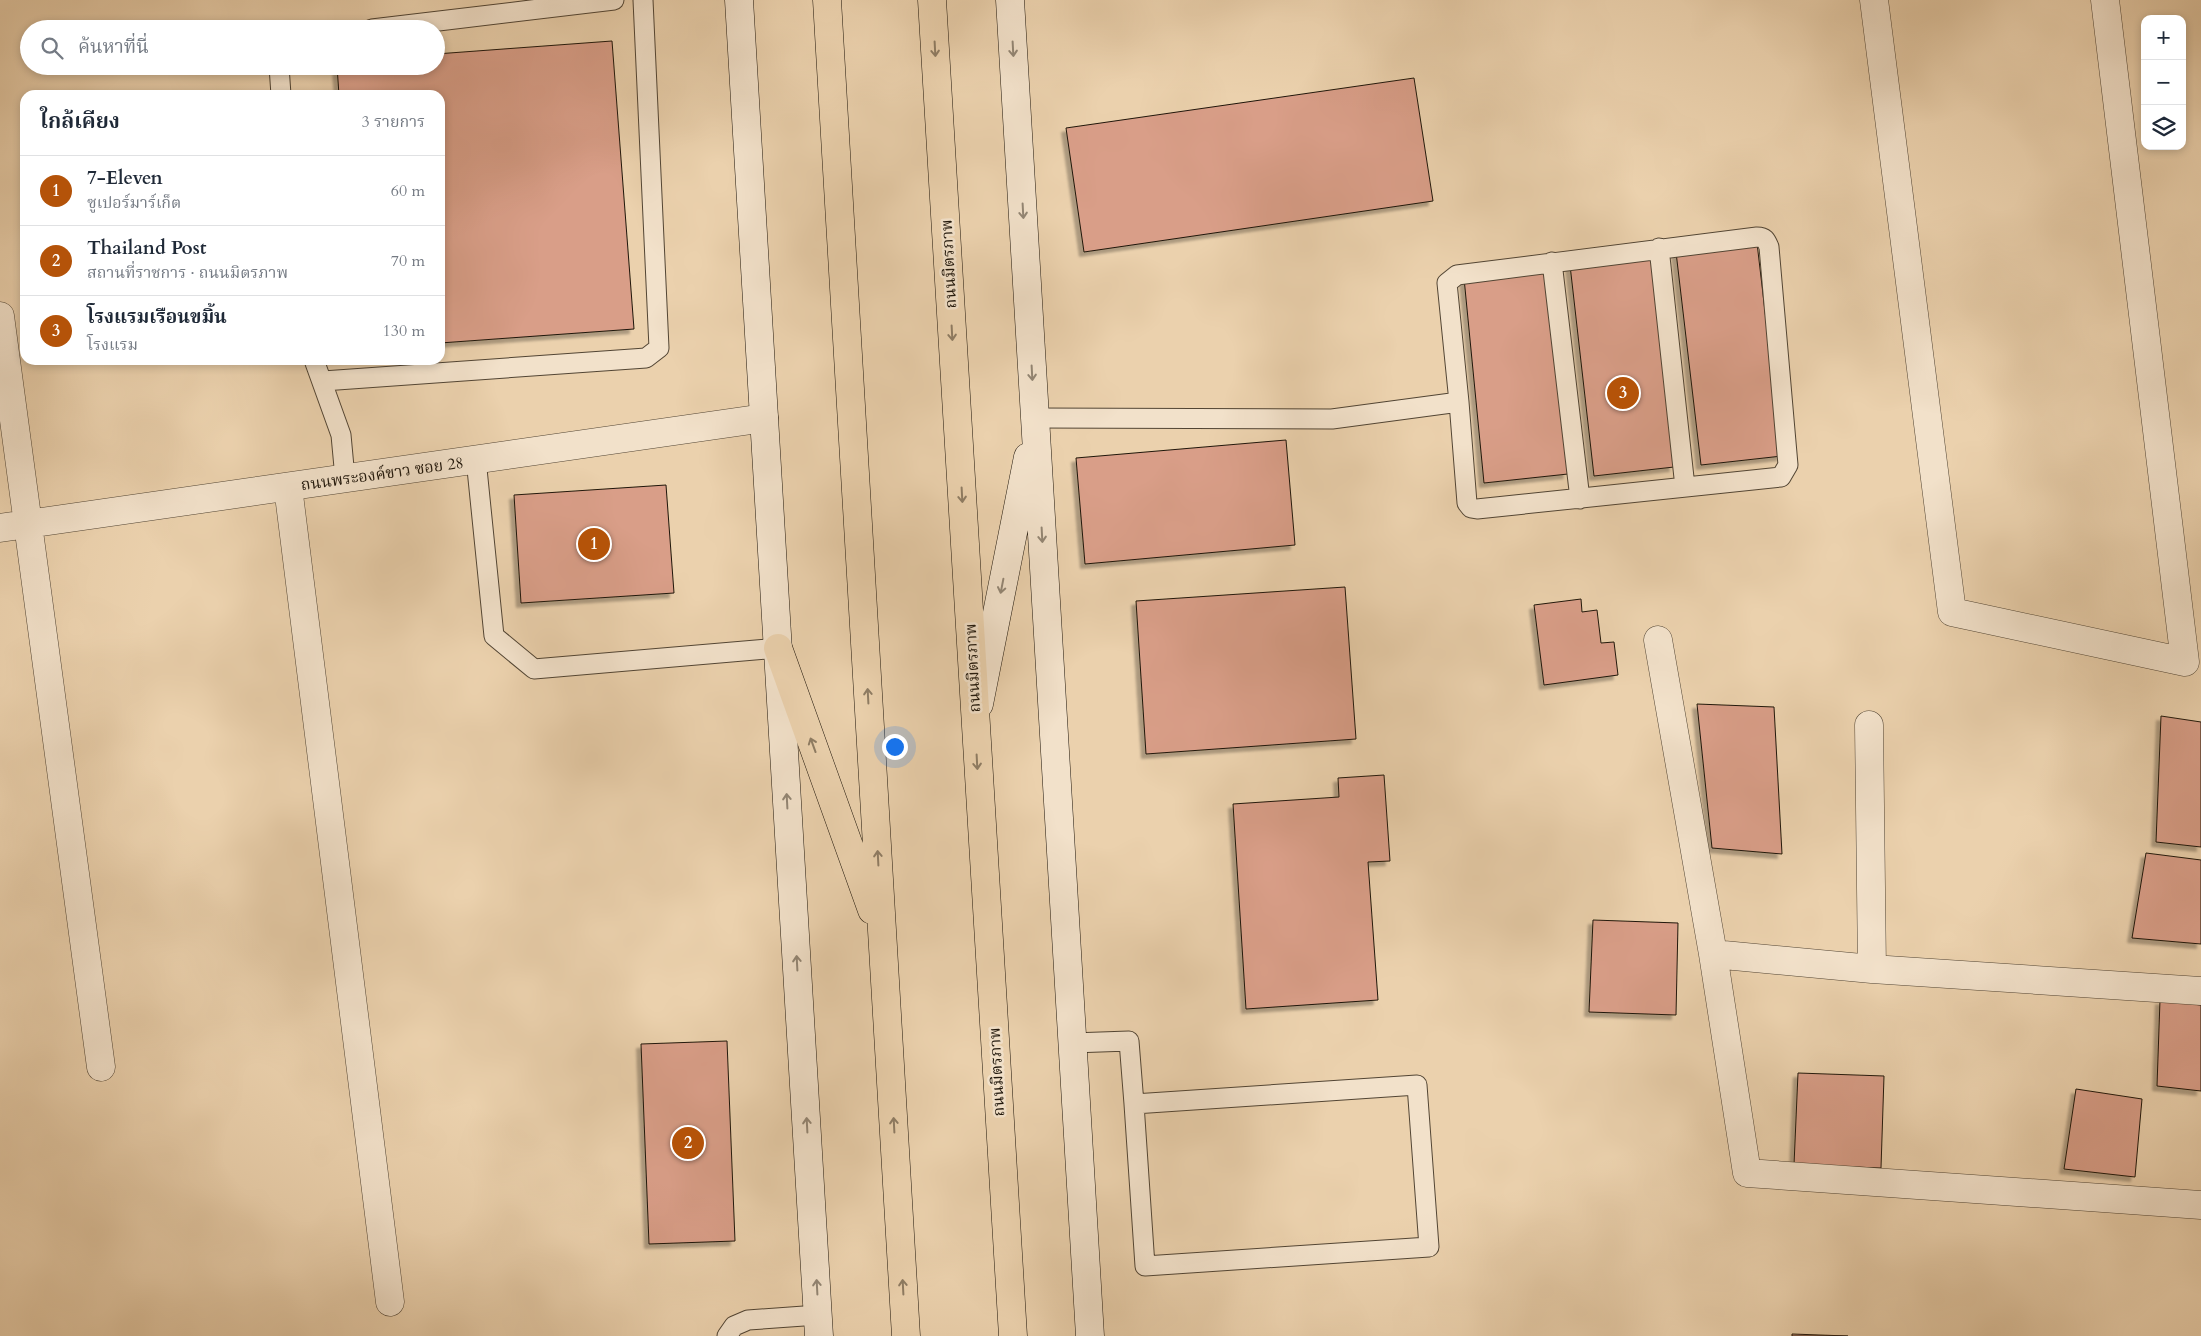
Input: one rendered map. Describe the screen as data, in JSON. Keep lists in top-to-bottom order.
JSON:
{
  "streets": {
    "main road": ["ถนนมิตรภาพ"],
    "street": ["ถนนพระองค์ขาว ซอย 28"]
  },
  "page": {
    "map_buttons": ["+", "−"],
    "search": "ค้นหาที่นี่",
    "heading": ["ใกล้เคียง", "3 รายการ"],
    "list": [
      {
        "mark": "1",
        "name": "7-Eleven",
        "note": "ซูเปอร์มาร์เก็ต",
        "value": "60 m"
      },
      {
        "mark": "2",
        "name": "Thailand Post",
        "note": "สถานที่ราชการ · ถนนมิตรภาพ",
        "value": "70 m"
      },
      {
        "mark": "3",
        "name": "โรงแรมเรือนขมิ้น",
        "note": "โรงแรม",
        "value": "130 m"
      }
    ],
    "pins": ["3", "1", "2"]
  }
}
